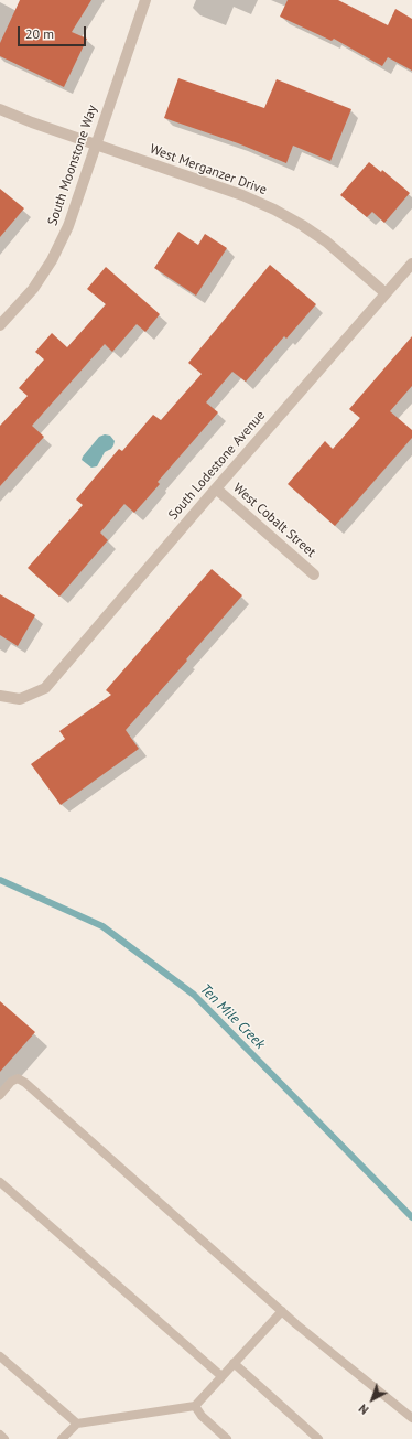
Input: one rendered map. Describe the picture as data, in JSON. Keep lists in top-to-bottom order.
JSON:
{
  "streets": {
    "street": [
      "South Moonstone Way",
      "West Merganzer Drive",
      "South Lodestone Avenue",
      "West Cobalt Street"
    ]
  },
  "crossings": [
    ["South Moonstone Way", "West Merganzer Drive"],
    ["West Merganzer Drive", "South Lodestone Avenue"],
    ["South Lodestone Avenue", "West Cobalt Street"]
  ],
  "water": ["Ten Mile Creek"],
  "scale_bar": "20 m",
  "north": "bottom left"
}
